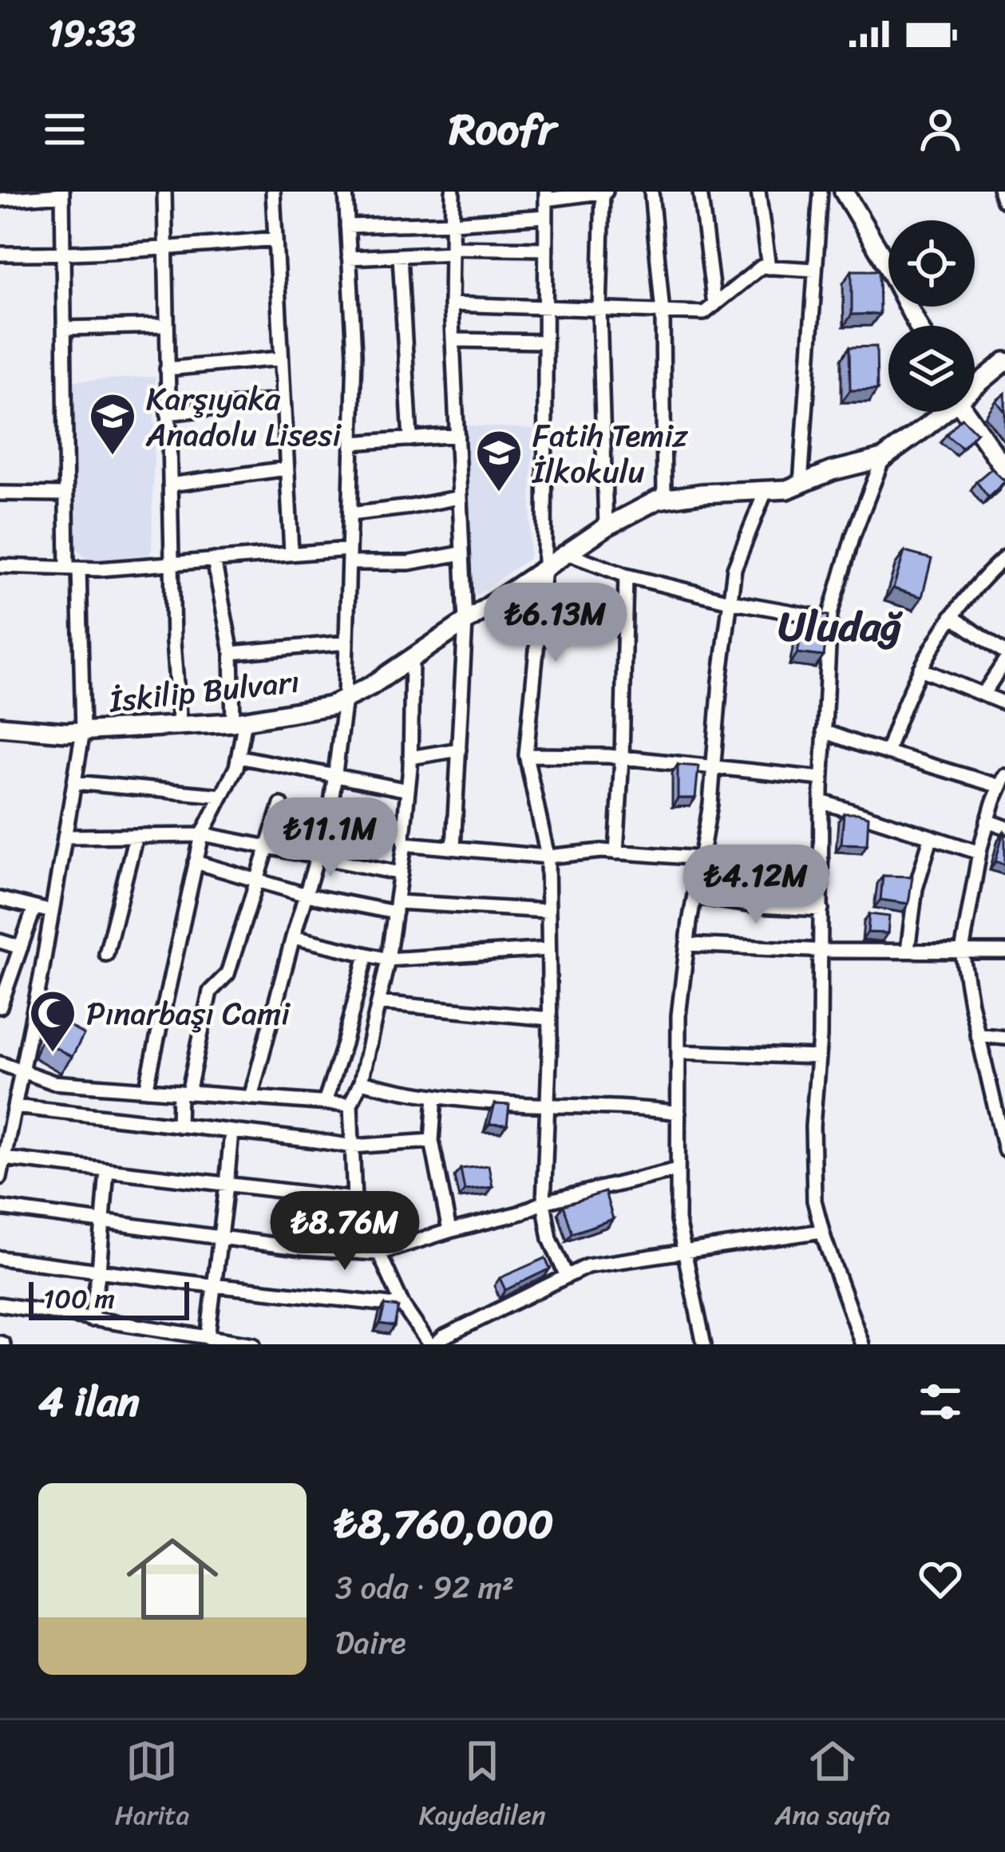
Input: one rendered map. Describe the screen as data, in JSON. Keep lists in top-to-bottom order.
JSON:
{
  "streets": {
    "main road": ["İskilip Bulvarı"]
  },
  "districts": ["Uludağ"],
  "places": {
    "school or university": ["Karşıyaka Anadolu Lisesi", "Fatih Temiz İlkokulu"],
    "mosque": ["Pınarbaşı Cami"]
  },
  "scale_bar": "100 m",
  "page": {
    "status": "19:33",
    "header": "Roofr",
    "price": [
      "₺6.13M",
      "₺11.1M",
      "₺4.12M",
      "₺8.76M"
    ],
    "scale": "100 m",
    "heading": "4 ilan",
    "list": [
      {
        "name": "₺8,760,000",
        "note": "3 oda · 92 m² · Daire"
      }
    ],
    "tabs": ["Harita", "Kaydedilen", "Ana sayfa"]
  }
}
